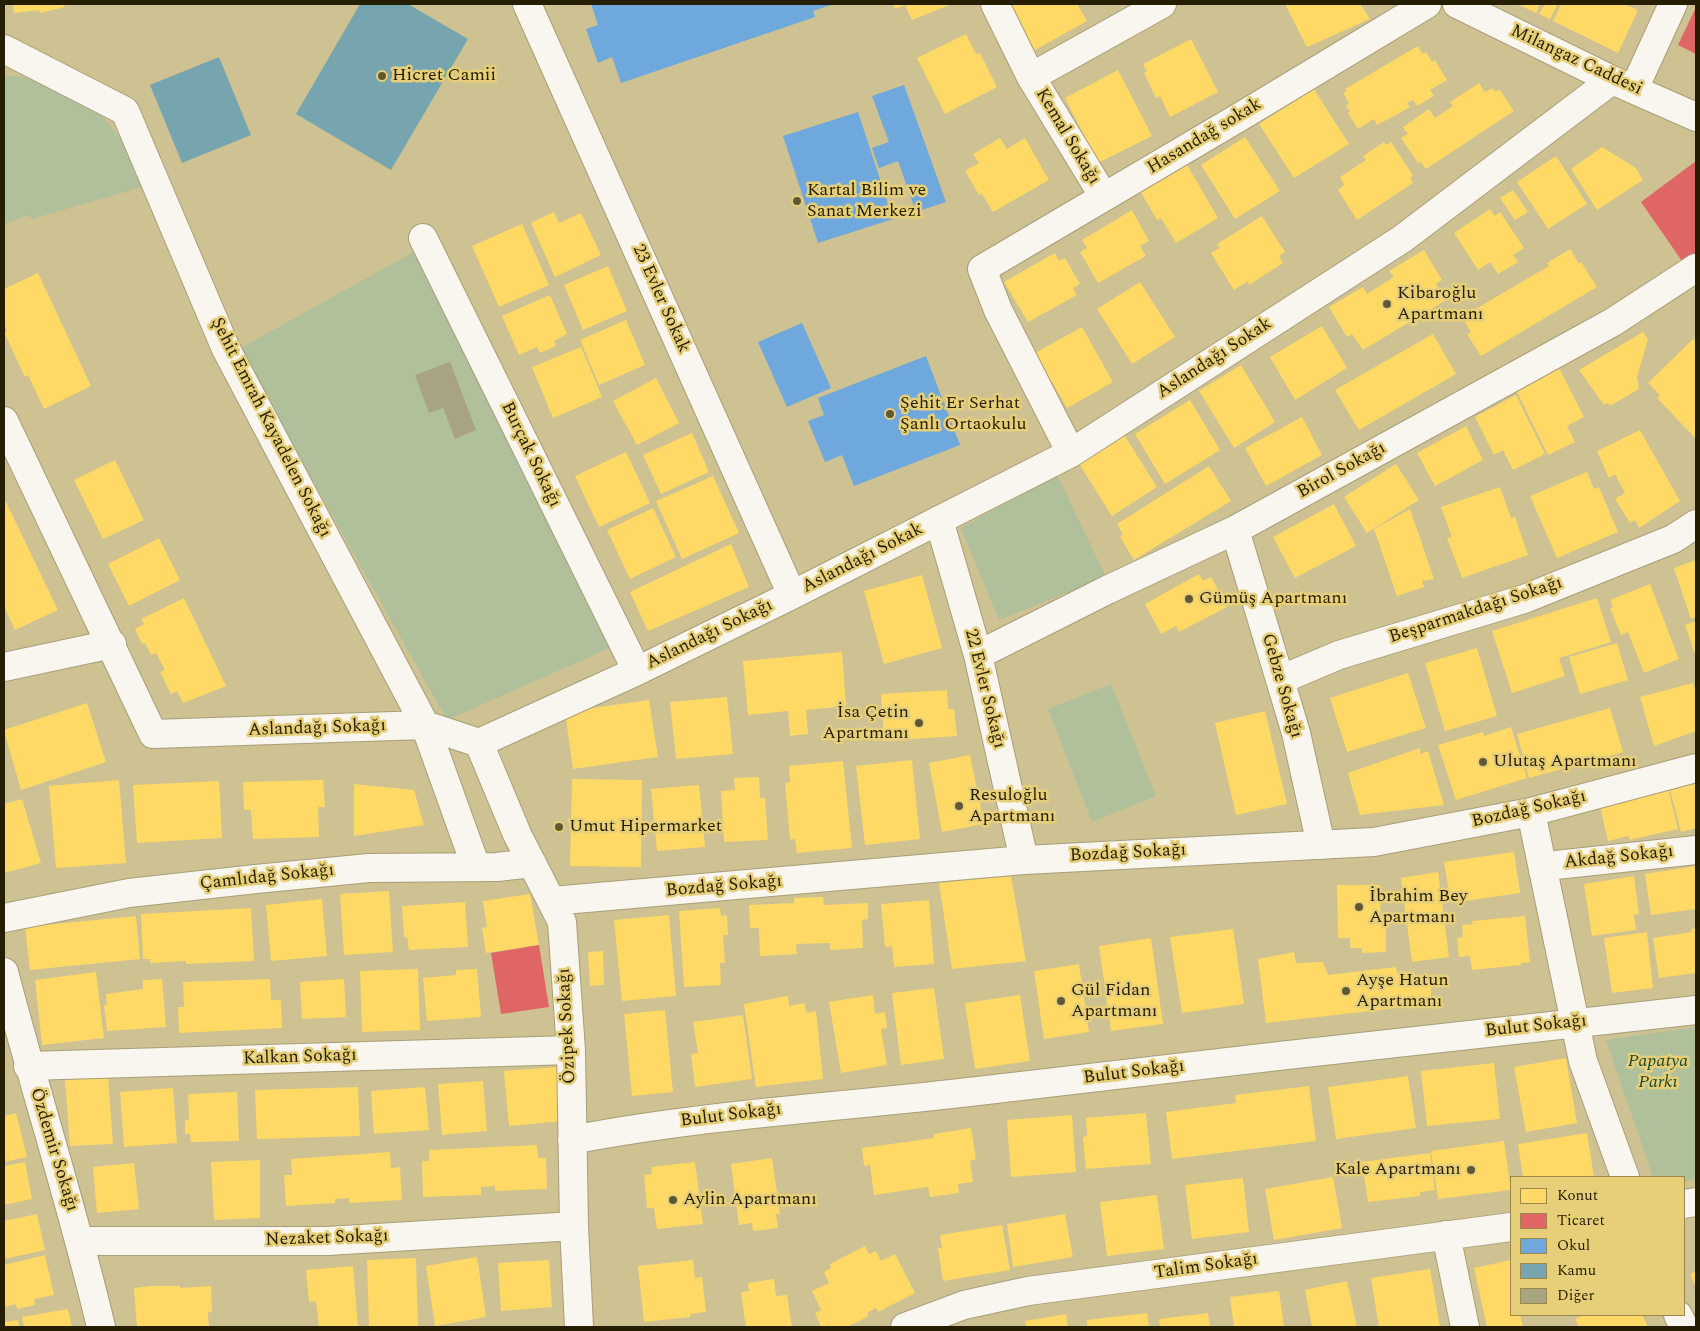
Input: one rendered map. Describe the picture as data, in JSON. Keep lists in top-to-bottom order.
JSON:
{
  "streets": {
    "street": [
      "Milangaz Caddesi",
      "Kemal Sokağı",
      "Hasandağ sokak",
      "23 Evler Sokak",
      "Aslandağı Sokak",
      "Şehit Emrah Kayadelen Sokağı",
      "Burçak Sokağı",
      "Birol Sokağı",
      "Beşparmakdağı Sokağı",
      "Aslandağı Sokağı",
      "Gebze Sokağı",
      "22 Evler Sokağı",
      "Bozdağ Sokağı",
      "Akdağ Sokağı",
      "Çamlıdağ Sokağı",
      "Özipek Sokağı",
      "Bulut Sokağı",
      "Kalkan Sokağı",
      "Özdemir Sokağı",
      "Nezaket Sokağı",
      "Talim Sokağı"
    ]
  },
  "crossings": [
    ["Milangaz Caddesi", "Aslandağı Sokak"],
    ["Kemal Sokağı", "Hasandağ sokak"],
    ["Hasandağ sokak", "Aslandağı Sokak"],
    ["23 Evler Sokak", "Aslandağı Sokak"],
    ["23 Evler Sokak", "Aslandağı Sokağı"],
    ["Aslandağı Sokak", "Aslandağı Sokağı"],
    ["Aslandağı Sokak", "22 Evler Sokağı"],
    ["Şehit Emrah Kayadelen Sokağı", "Aslandağı Sokağı"],
    ["Şehit Emrah Kayadelen Sokağı", "Çamlıdağ Sokağı"],
    ["Burçak Sokağı", "Aslandağı Sokağı"],
    ["Birol Sokağı", "Gebze Sokağı"],
    ["Birol Sokağı", "22 Evler Sokağı"],
    ["Beşparmakdağı Sokağı", "Gebze Sokağı"],
    ["Aslandağı Sokağı", "Özipek Sokağı"],
    ["Gebze Sokağı", "Bozdağ Sokağı"],
    ["22 Evler Sokağı", "Bozdağ Sokağı"],
    ["Bozdağ Sokağı", "Özipek Sokağı"],
    ["Çamlıdağ Sokağı", "Özipek Sokağı"],
    ["Özipek Sokağı", "Bulut Sokağı"],
    ["Özipek Sokağı", "Kalkan Sokağı"],
    ["Özipek Sokağı", "Nezaket Sokağı"],
    ["Kalkan Sokağı", "Özdemir Sokağı"],
    ["Özdemir Sokağı", "Nezaket Sokağı"]
  ],
  "parks": ["Papatya Parkı"],
  "places": [
    "Hicret Camii",
    "Kartal Bilim ve Sanat Merkezi",
    "Kibaroğlu Apartmanı",
    "Şehit Er Serhat Şanlı Ortaokulu",
    "Gümüş Apartmanı",
    "İsa Çetin Apartmanı",
    "Ulutaş Apartmanı",
    "Resuloğlu Apartmanı",
    "Umut Hipermarket",
    "İbrahim Bey Apartmanı",
    "Ayşe Hatun Apartmanı",
    "Gül Fidan Apartmanı",
    "Kale Apartmanı",
    "Aylin Apartmanı"
  ],
  "legend": [
    "Konut",
    "Ticaret",
    "Okul",
    "Kamu",
    "Diğer"
  ]
}
